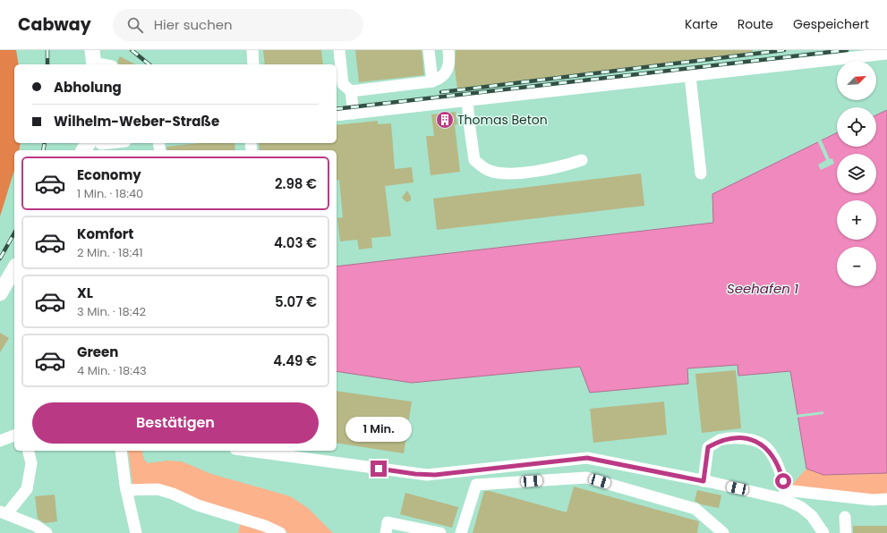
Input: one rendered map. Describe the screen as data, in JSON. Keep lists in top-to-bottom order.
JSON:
{
  "water": ["Seehafen 1"],
  "places": {
    "building": ["Thomas Beton"]
  },
  "north": "top right",
  "page": {
    "header": "Cabway",
    "search": "Hier suchen",
    "nav": ["Karte", "Route", "Gespeichert"],
    "map_buttons": ["+", "−"],
    "banner": ["Abholung", "Wilhelm-Weber-Straße"],
    "list": [
      {
        "name": "Economy",
        "note": "1 Min. · 18:40",
        "value": "2.98 €"
      },
      {
        "name": "Komfort",
        "note": "2 Min. · 18:41",
        "value": "4.03 €"
      },
      {
        "name": "XL",
        "note": "3 Min. · 18:42",
        "value": "5.07 €"
      },
      {
        "name": "Green",
        "note": "4 Min. · 18:43",
        "value": "4.49 €"
      }
    ],
    "buttons": "Bestätigen",
    "bubble": "1 Min."
  }
}
